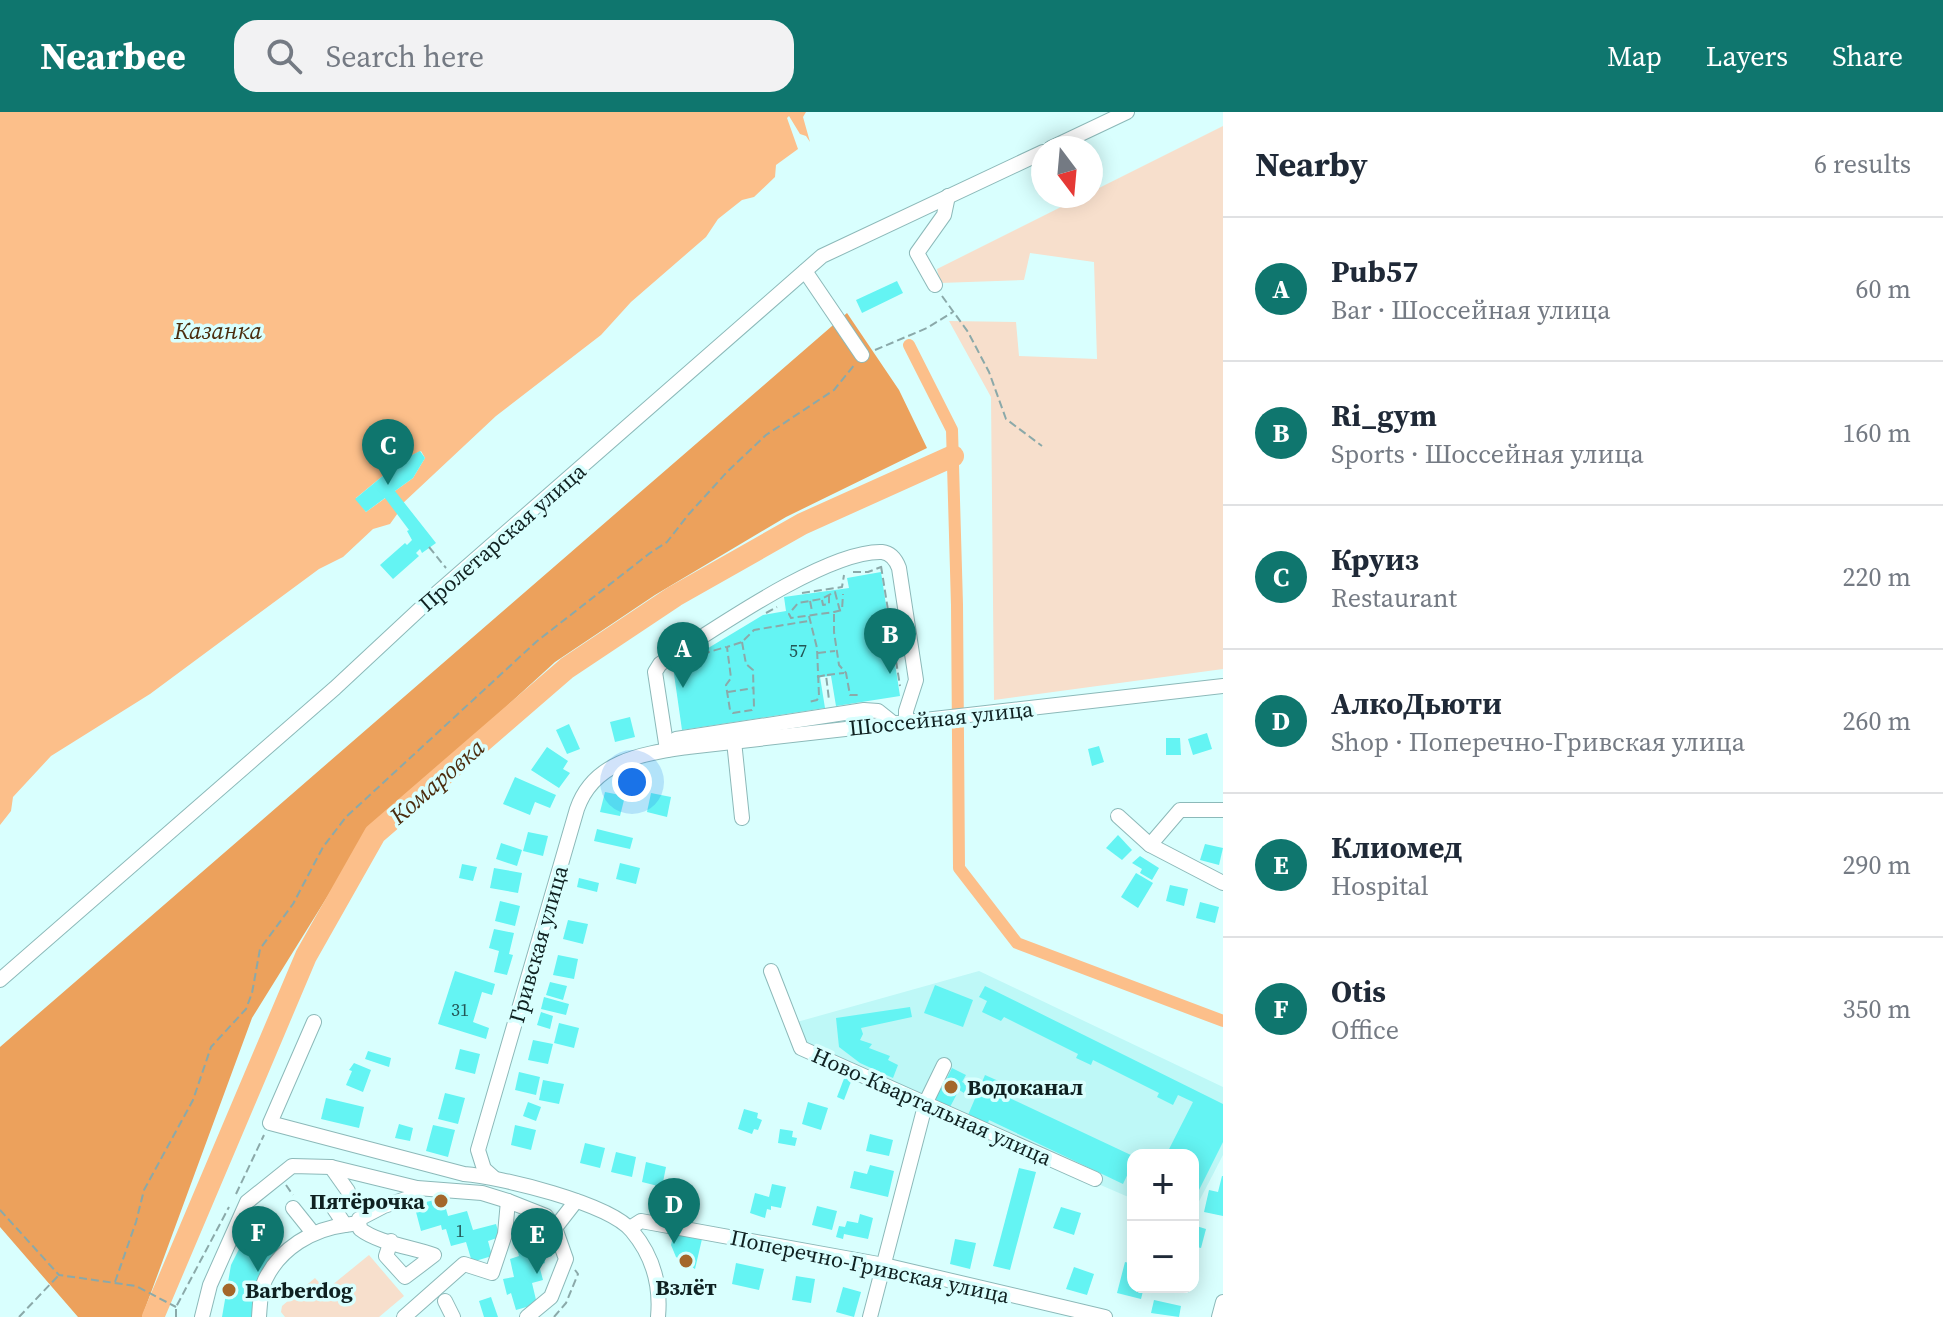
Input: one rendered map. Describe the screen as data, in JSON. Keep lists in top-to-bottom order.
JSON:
{
  "streets": {
    "street": [
      "Пролетарская улица",
      "Шоссейная улица",
      "Гривская улица",
      "Ново-Квартальная улица",
      "Поперечно-Гривская улица"
    ]
  },
  "crossings": [
    ["Шоссейная улица", "Гривская улица"]
  ],
  "water": ["Казанка", "Комаровка"],
  "places": [
    "Водоканал",
    "Пятёрочка",
    "Взлёт",
    "Barberdog"
  ],
  "house_numbers": ["57", "31", "1"],
  "north": "bottom",
  "page": {
    "header": "Nearbee",
    "search": "Search here",
    "nav": ["Map", "Layers", "Share"],
    "heading": ["Nearby", "6 results"],
    "list": [
      {
        "mark": "A",
        "name": "Pub57",
        "note": "Bar · Шоссейная улица",
        "value": "60 m"
      },
      {
        "mark": "B",
        "name": "Ri_gym",
        "note": "Sports · Шоссейная улица",
        "value": "160 m"
      },
      {
        "mark": "C",
        "name": "Круиз",
        "note": "Restaurant",
        "value": "220 m"
      },
      {
        "mark": "D",
        "name": "АлкоДьюти",
        "note": "Shop · Поперечно-Гривская улица",
        "value": "260 m"
      },
      {
        "mark": "E",
        "name": "Клиомед",
        "note": "Hospital",
        "value": "290 m"
      },
      {
        "mark": "F",
        "name": "Otis",
        "note": "Office",
        "value": "350 m"
      }
    ],
    "pins": [
      "C",
      "B",
      "A",
      "D",
      "F",
      "E"
    ],
    "map_buttons": ["+", "−"]
  }
}
